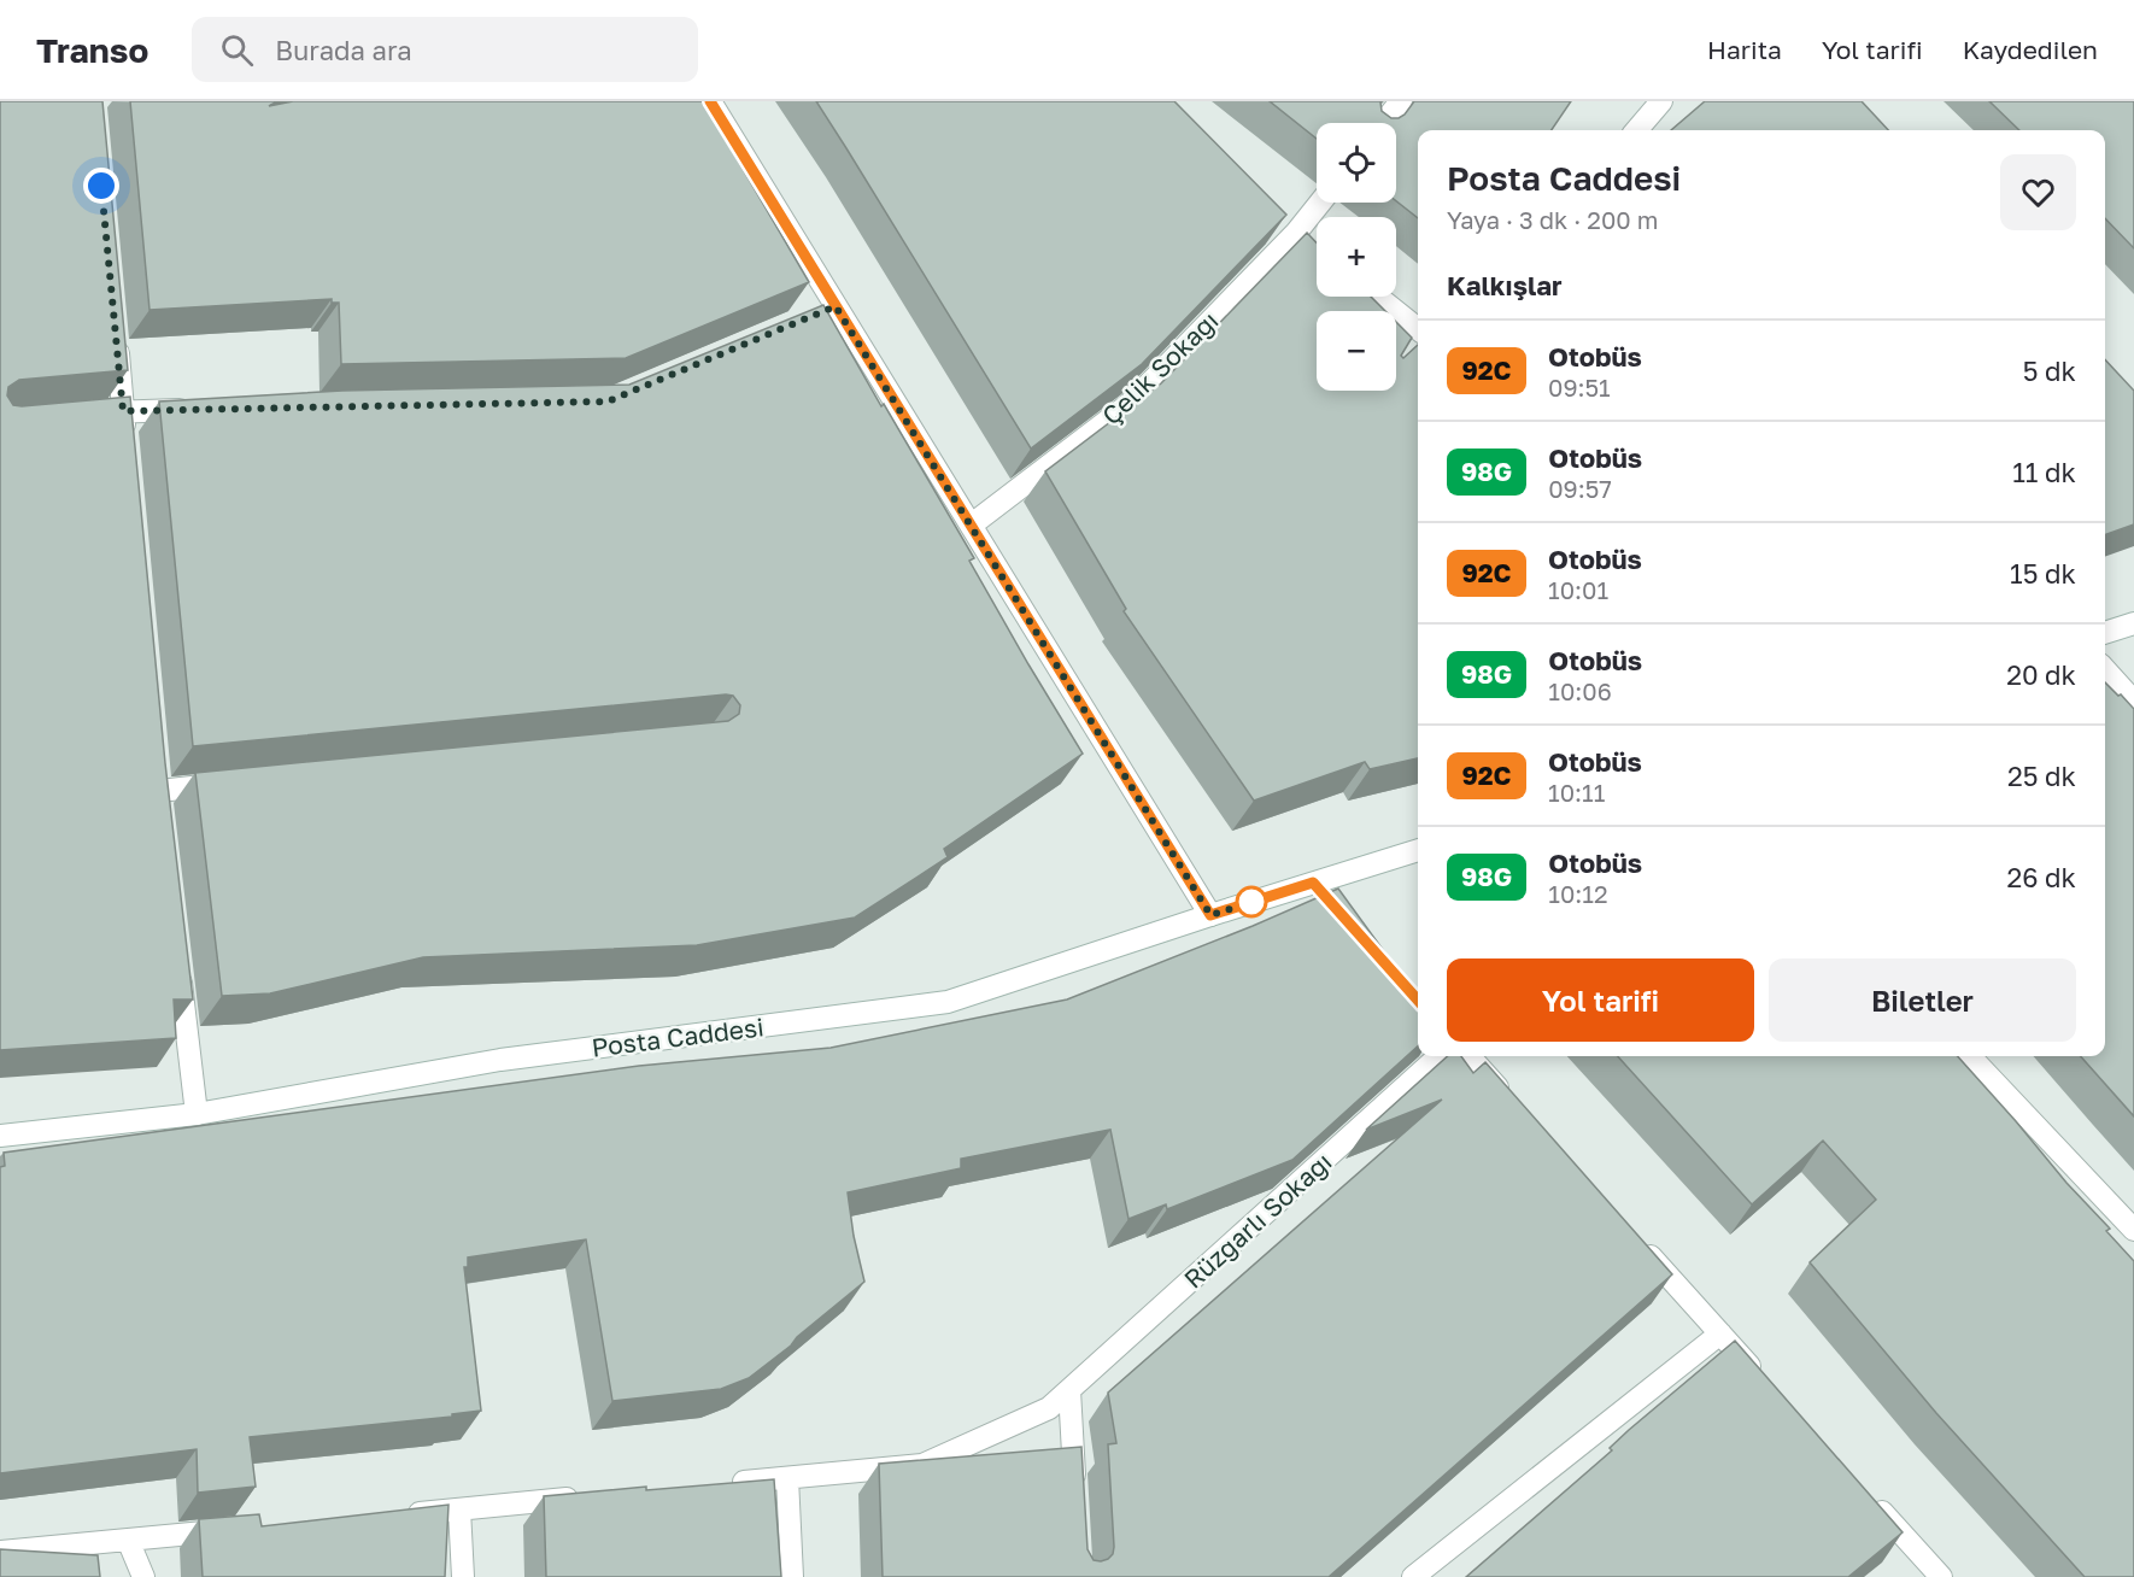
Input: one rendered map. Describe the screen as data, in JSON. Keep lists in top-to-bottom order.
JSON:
{
  "streets": {
    "street": ["Çelik Sokağı", "Posta Caddesi", "Rüzgarlı Sokağı"]
  },
  "lines": ["bus line 92C"],
  "page": {
    "header": "Transo",
    "search": "Burada ara",
    "nav": ["Harita", "Yol tarifi", "Kaydedilen"],
    "map_buttons": ["+", "−"],
    "heading": [
      ["Posta Caddesi", "Yaya · 3 dk · 200 m"],
      "Kalkışlar"
    ],
    "list": [
      {
        "mark": "92C",
        "name": "Otobüs",
        "note": "09:51",
        "value": "5 dk"
      },
      {
        "mark": "98G",
        "name": "Otobüs",
        "note": "09:57",
        "value": "11 dk"
      },
      {
        "mark": "92C",
        "name": "Otobüs",
        "note": "10:01",
        "value": "15 dk"
      },
      {
        "mark": "98G",
        "name": "Otobüs",
        "note": "10:06",
        "value": "20 dk"
      },
      {
        "mark": "92C",
        "name": "Otobüs",
        "note": "10:11",
        "value": "25 dk"
      },
      {
        "mark": "98G",
        "name": "Otobüs",
        "note": "10:12",
        "value": "26 dk"
      }
    ],
    "buttons": ["Yol tarifi", "Biletler"]
  }
}
